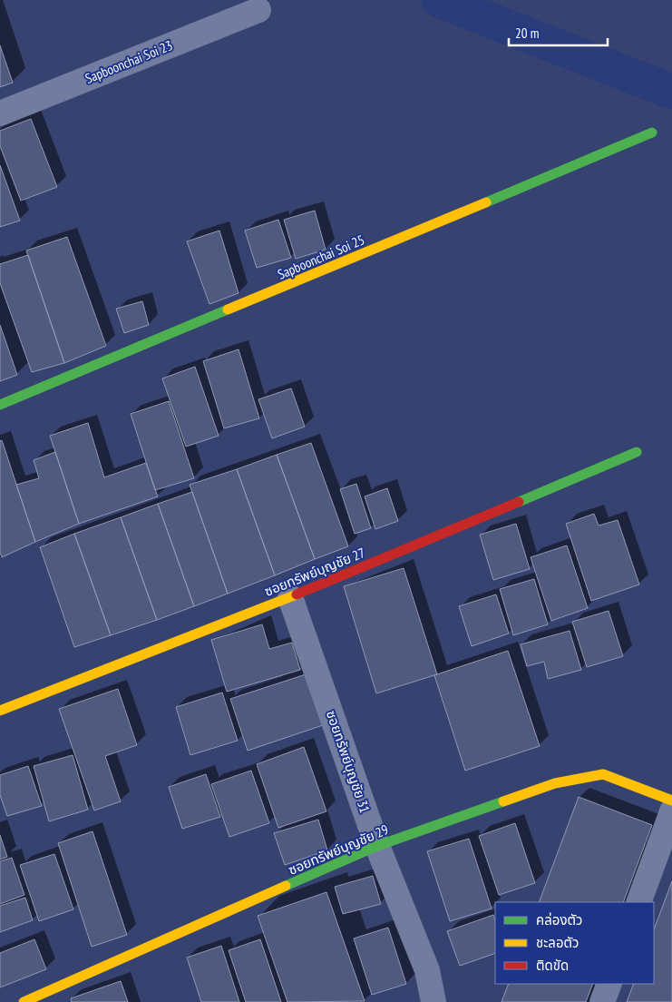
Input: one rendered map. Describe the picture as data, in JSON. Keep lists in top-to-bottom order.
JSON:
{
  "streets": {
    "street": [
      "Sapboonchai Soi 23",
      "Sapboonchai Soi 25",
      "ซอยทรัพย์บุญชัย 27",
      "ซอยทรัพย์บุญชัย 31",
      "ซอยทรัพย์บุญชัย 29"
    ]
  },
  "crossings": [
    ["ซอยทรัพย์บุญชัย 27", "ซอยทรัพย์บุญชัย 31"],
    ["ซอยทรัพย์บุญชัย 31", "ซอยทรัพย์บุญชัย 29"]
  ],
  "legend": ["คล่องตัว", "ชะลอตัว", "ติดขัด"],
  "scale_bar": "20 m"
}
